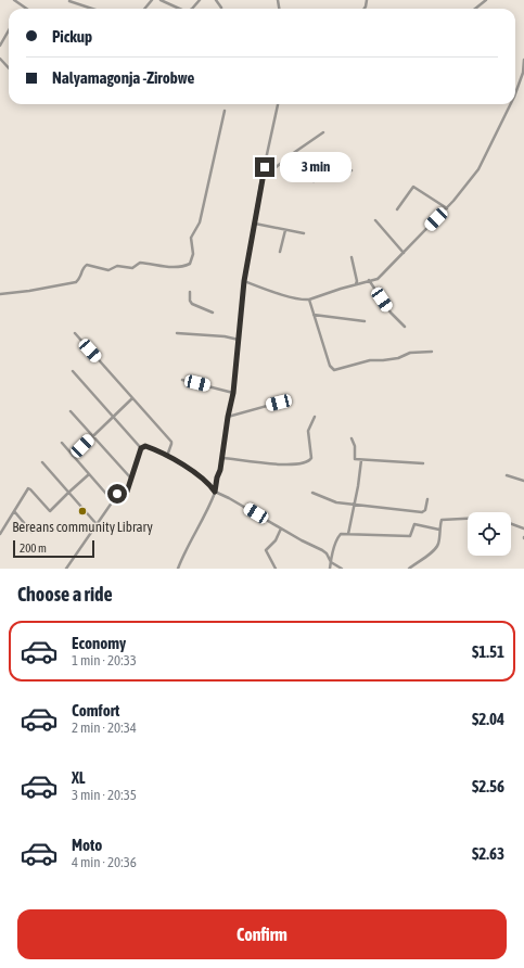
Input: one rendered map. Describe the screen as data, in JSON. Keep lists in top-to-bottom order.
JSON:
{
  "places": ["Bereans community Library"],
  "scale_bar": "200 m",
  "page": {
    "banner": ["Pickup", "Nalyamagonja -Zirobwe"],
    "bubble": "3 min",
    "scale": "200 m",
    "heading": "Choose a ride",
    "list": [
      {
        "name": "Economy",
        "note": "1 min · 20:33",
        "value": "$1.51"
      },
      {
        "name": "Comfort",
        "note": "2 min · 20:34",
        "value": "$2.04"
      },
      {
        "name": "XL",
        "note": "3 min · 20:35",
        "value": "$2.56"
      },
      {
        "name": "Moto",
        "note": "4 min · 20:36",
        "value": "$2.63"
      }
    ],
    "buttons": "Confirm"
  }
}
